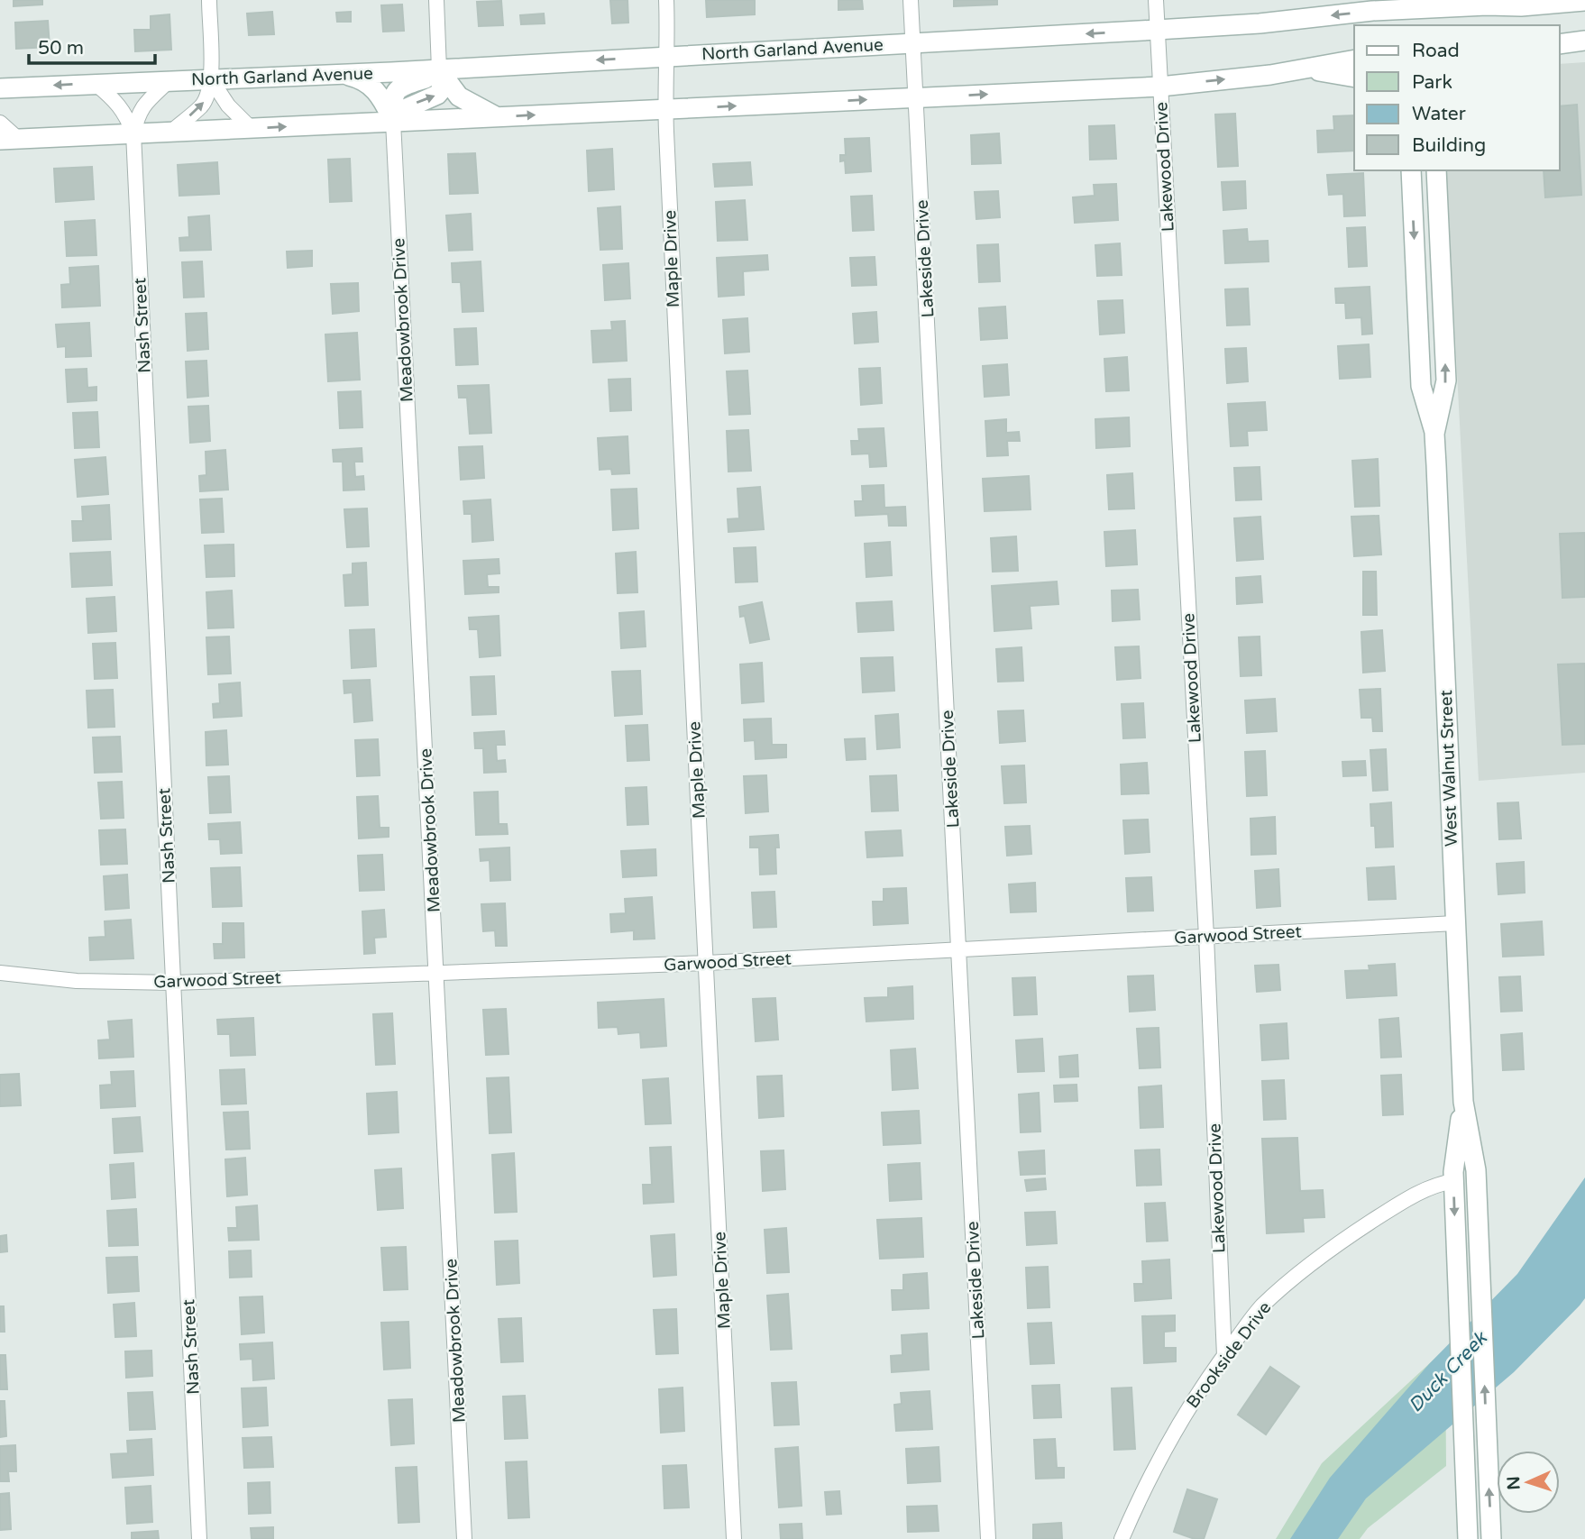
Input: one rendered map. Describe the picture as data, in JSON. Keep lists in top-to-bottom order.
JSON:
{
  "streets": {
    "main road": ["North Garland Avenue", "West Walnut Street"],
    "street": [
      "Lakewood Drive",
      "Maple Drive",
      "Lakeside Drive",
      "Meadowbrook Drive",
      "Nash Street",
      "Garwood Street",
      "Brookside Drive"
    ]
  },
  "crossings": [
    ["North Garland Avenue", "Lakewood Drive"],
    ["North Garland Avenue", "Maple Drive"],
    ["North Garland Avenue", "Lakeside Drive"],
    ["North Garland Avenue", "Nash Street"],
    ["Lakewood Drive", "Garwood Street"],
    ["Lakewood Drive", "Brookside Drive"],
    ["Maple Drive", "Garwood Street"],
    ["Lakeside Drive", "Garwood Street"],
    ["Meadowbrook Drive", "Garwood Street"],
    ["Nash Street", "Garwood Street"],
    ["West Walnut Street", "Garwood Street"],
    ["West Walnut Street", "Brookside Drive"]
  ],
  "water": ["Duck Creek"],
  "legend": [
    "Road",
    "Park",
    "Water",
    "Building"
  ],
  "scale_bar": "50 m",
  "north": "left"
}
